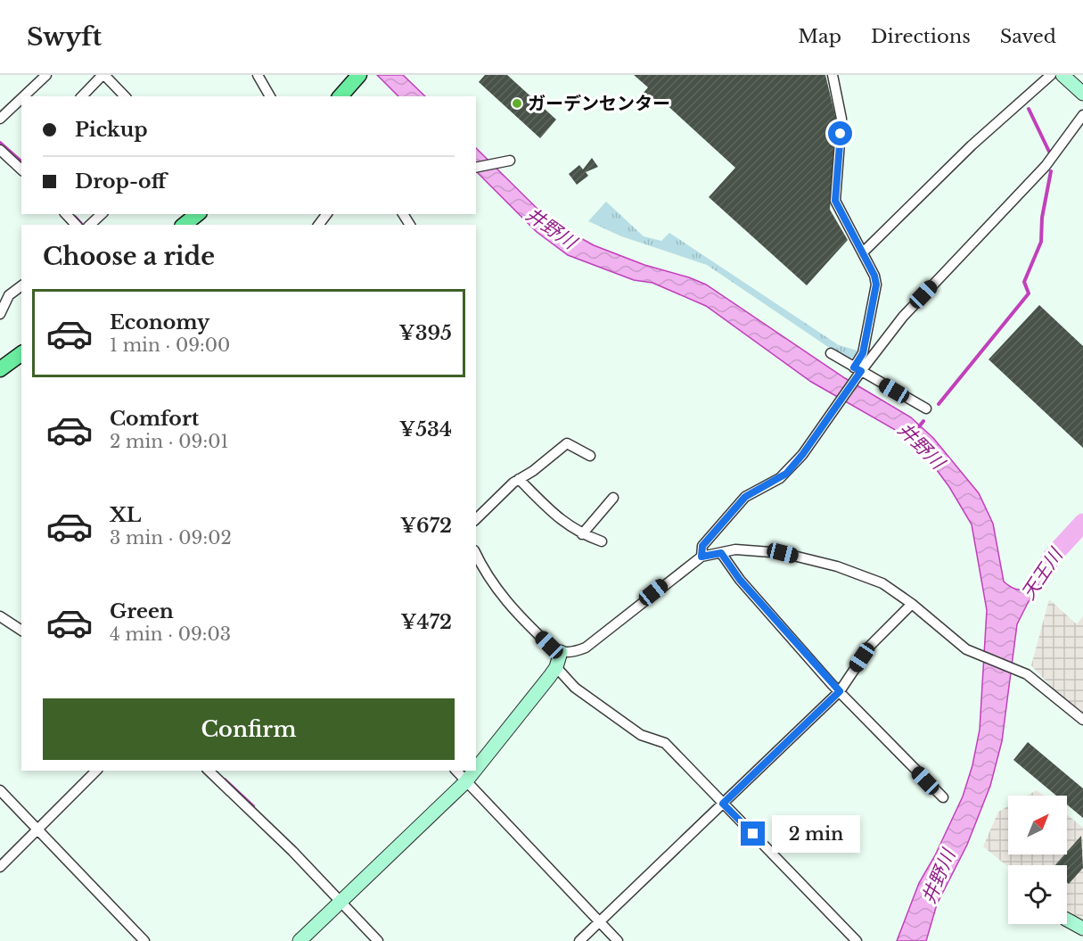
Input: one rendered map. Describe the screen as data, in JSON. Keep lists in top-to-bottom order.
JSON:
{
  "water": ["井野川", "天王川"],
  "places": ["ガーデンセンター"],
  "north": "top right",
  "page": {
    "header": "Swyft",
    "nav": ["Map", "Directions", "Saved"],
    "banner": ["Pickup", "Drop-off"],
    "heading": "Choose a ride",
    "list": [
      {
        "name": "Economy",
        "note": "1 min · 09:00",
        "value": "¥395"
      },
      {
        "name": "Comfort",
        "note": "2 min · 09:01",
        "value": "¥534"
      },
      {
        "name": "XL",
        "note": "3 min · 09:02",
        "value": "¥672"
      },
      {
        "name": "Green",
        "note": "4 min · 09:03",
        "value": "¥472"
      }
    ],
    "buttons": "Confirm",
    "bubble": "2 min"
  }
}
